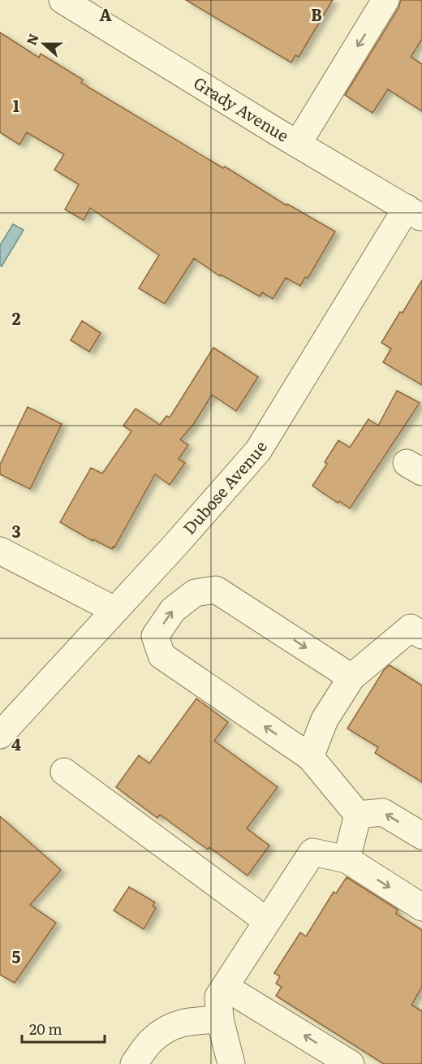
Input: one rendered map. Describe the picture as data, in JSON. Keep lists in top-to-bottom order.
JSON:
{
  "streets": {
    "street": ["Grady Avenue", "Dubose Avenue"]
  },
  "crossings": [
    ["Grady Avenue", "Dubose Avenue"]
  ],
  "scale_bar": "20 m",
  "north": "left",
  "grid": {
    "columns": ["A", "B"],
    "rows": [
      "1",
      "2",
      "3",
      "4",
      "5"
    ]
  }
}
